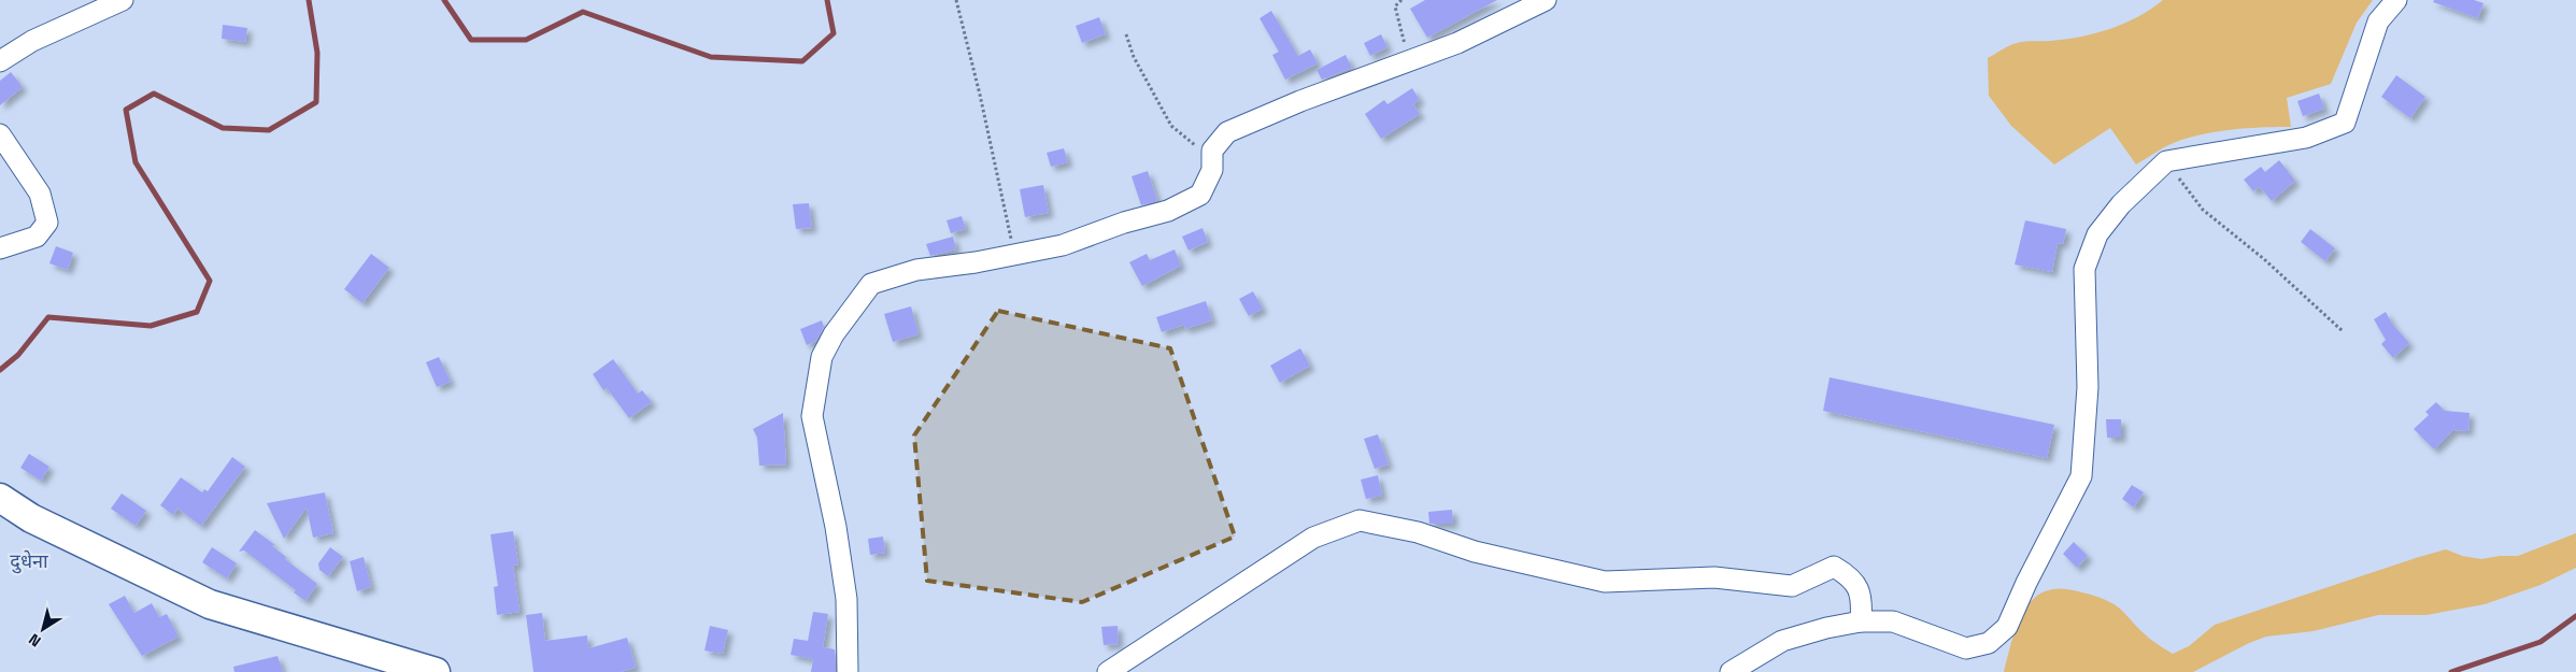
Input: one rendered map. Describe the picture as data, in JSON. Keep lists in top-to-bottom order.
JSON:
{
  "districts": ["दुधेना"],
  "north": "bottom left"
}
